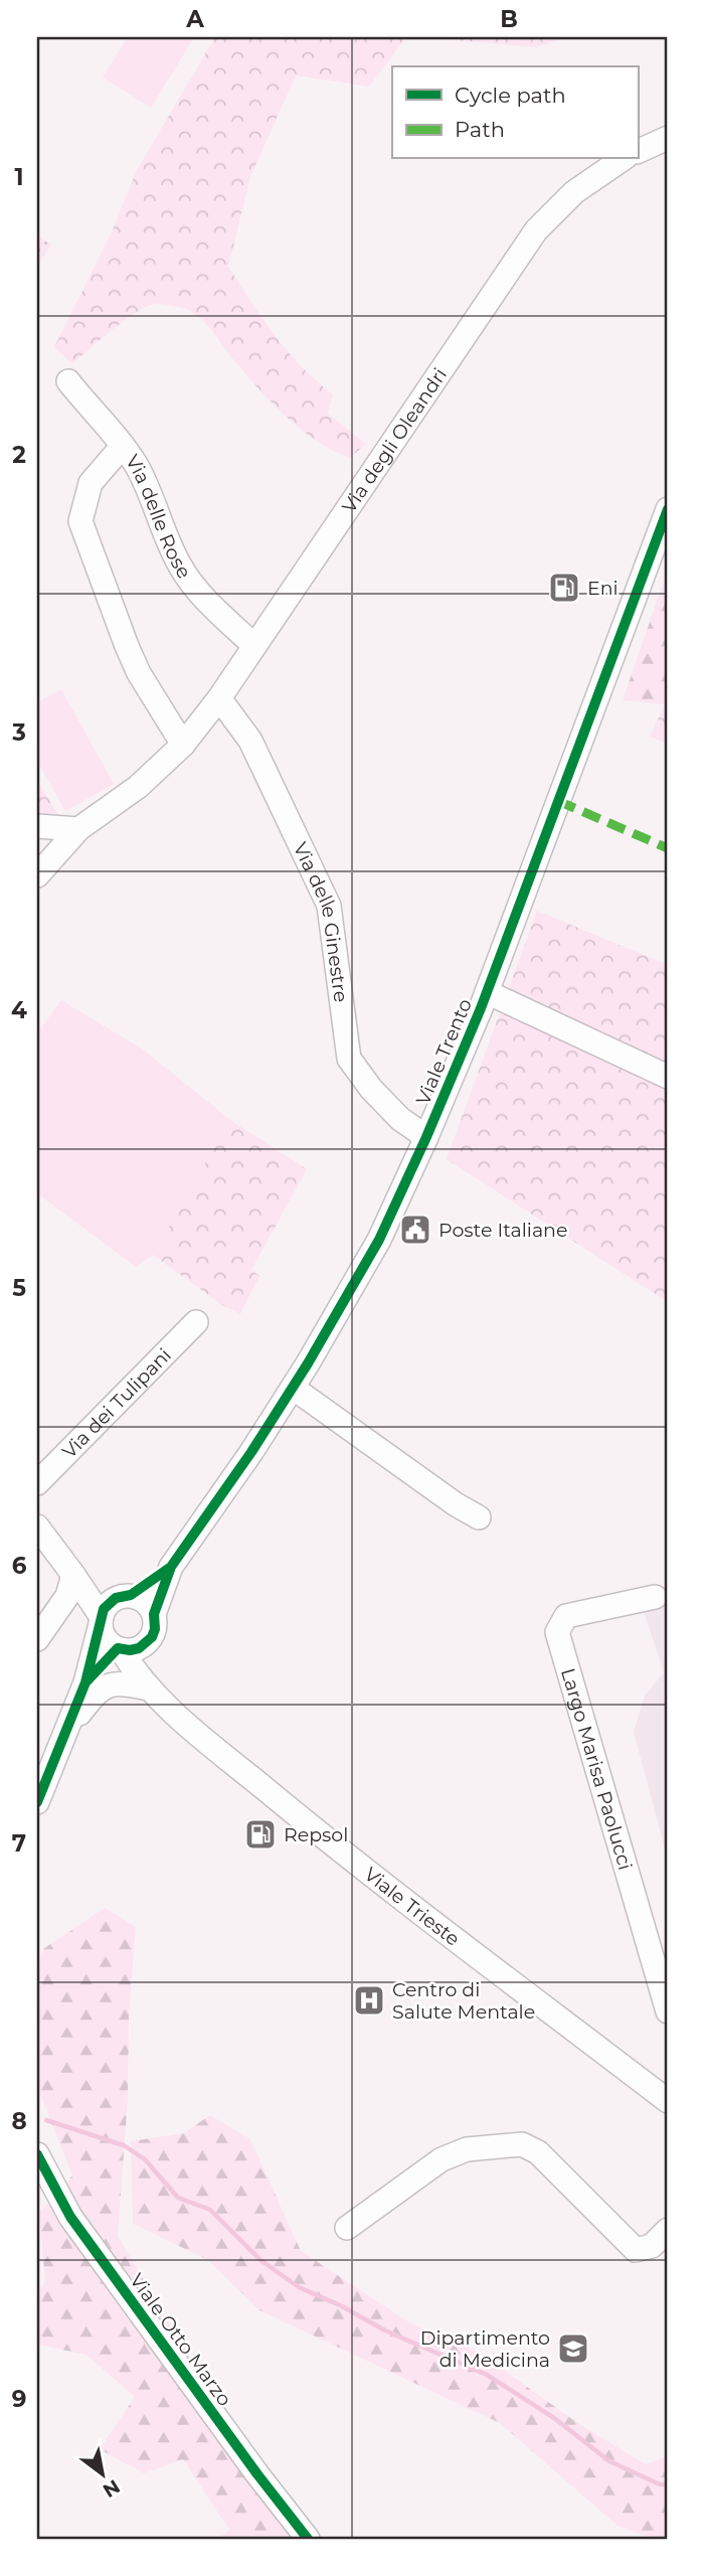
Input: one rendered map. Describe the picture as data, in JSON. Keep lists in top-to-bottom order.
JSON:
{
  "streets": {
    "street": [
      "Via degli Oleandri",
      "Via delle Rose",
      "Via delle Ginestre",
      "Viale Trento",
      "Via dei Tulipani",
      "Largo Marisa Paolucci",
      "Viale Trieste",
      "Viale Otto Marzo"
    ]
  },
  "crossings": [
    ["Via degli Oleandri", "Via delle Rose"],
    ["Via degli Oleandri", "Via delle Ginestre"],
    ["Via delle Ginestre", "Viale Trento"],
    ["Viale Trento", "Viale Trieste"]
  ],
  "places": {
    "fuel station": ["Eni", "Repsol"],
    "public building": ["Poste Italiane"],
    "hospital": ["Centro di Salute Mentale"],
    "school or university": ["Dipartimento di Medicina"]
  },
  "legend": ["Cycle path", "Path"],
  "north": "bottom right",
  "grid": {
    "columns": ["A", "B"],
    "rows": [
      "1",
      "2",
      "3",
      "4",
      "5",
      "6",
      "7",
      "8",
      "9"
    ]
  }
}
